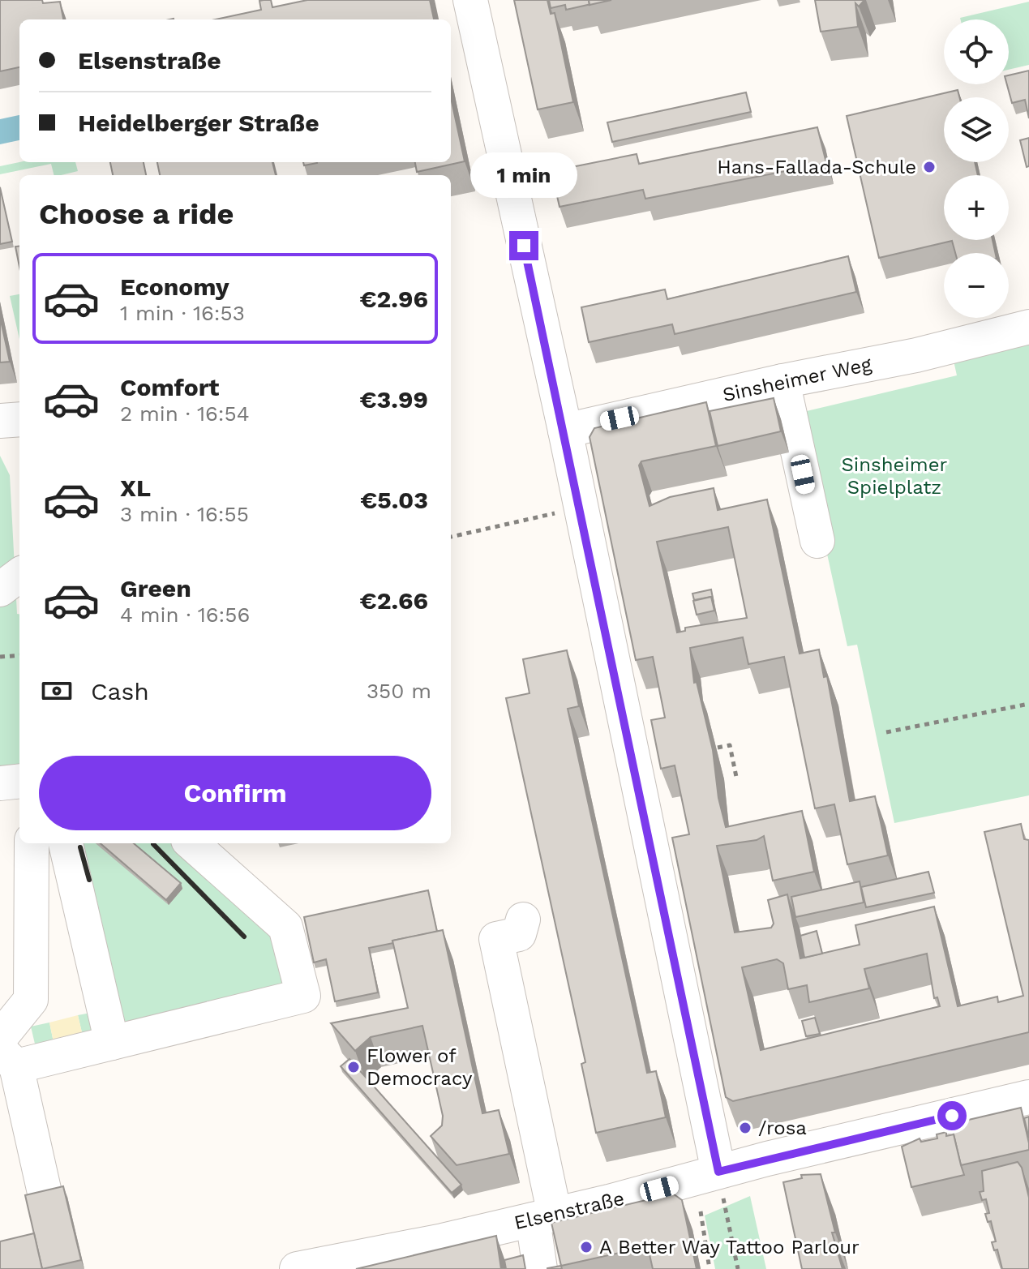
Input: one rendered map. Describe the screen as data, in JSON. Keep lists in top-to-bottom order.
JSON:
{
  "streets": {
    "street": ["Sinsheimer Weg", "Elsenstraße"]
  },
  "parks": ["Sinsheimer Spielplatz"],
  "places": [
    "Hans-Fallada-Schule",
    "Flower of Democracy",
    "/rosa",
    "A Better Way Tattoo Parlour"
  ],
  "page": {
    "map_buttons": ["+", "−"],
    "banner": ["Elsenstraße", "Heidelberger Straße"],
    "bubble": "1 min",
    "heading": "Choose a ride",
    "list": [
      {
        "name": "Economy",
        "note": "1 min · 16:53",
        "value": "€2.96"
      },
      {
        "name": "Comfort",
        "note": "2 min · 16:54",
        "value": "€3.99"
      },
      {
        "name": "XL",
        "note": "3 min · 16:55",
        "value": "€5.03"
      },
      {
        "name": "Green",
        "note": "4 min · 16:56",
        "value": "€2.66"
      }
    ],
    "pay": ["Cash", "350 m"],
    "buttons": "Confirm"
  }
}
